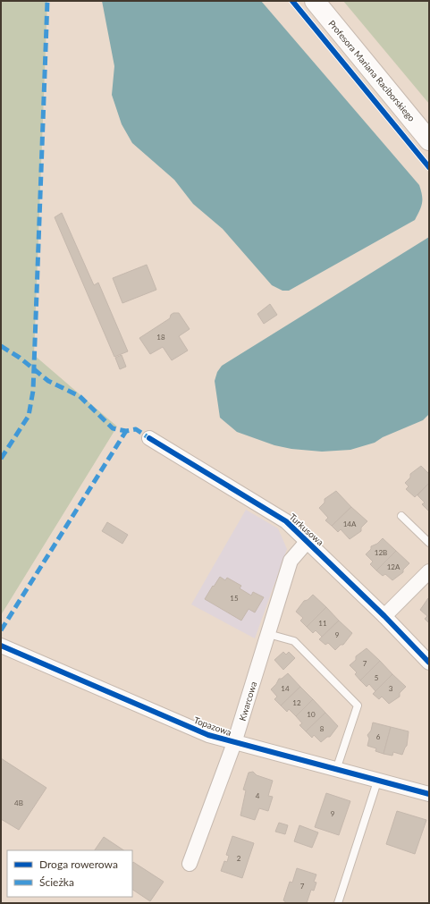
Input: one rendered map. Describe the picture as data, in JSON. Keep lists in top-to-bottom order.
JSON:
{
  "streets": {
    "main road": ["Profesora Mariana Raciborskiego"],
    "street": ["Turkusowa", "Kwarcowa", "Topazowa"]
  },
  "crossings": [
    ["Turkusowa", "Kwarcowa"],
    ["Kwarcowa", "Topazowa"]
  ],
  "house_numbers": [
    "18",
    "14A",
    "12B",
    "12A",
    "15",
    "11",
    "9",
    "7",
    "5",
    "14",
    "3",
    "12",
    "10",
    "8",
    "6",
    "4",
    "4B",
    "9",
    "2",
    "7"
  ],
  "legend": ["Droga rowerowa", "Ścieżka"]
}
